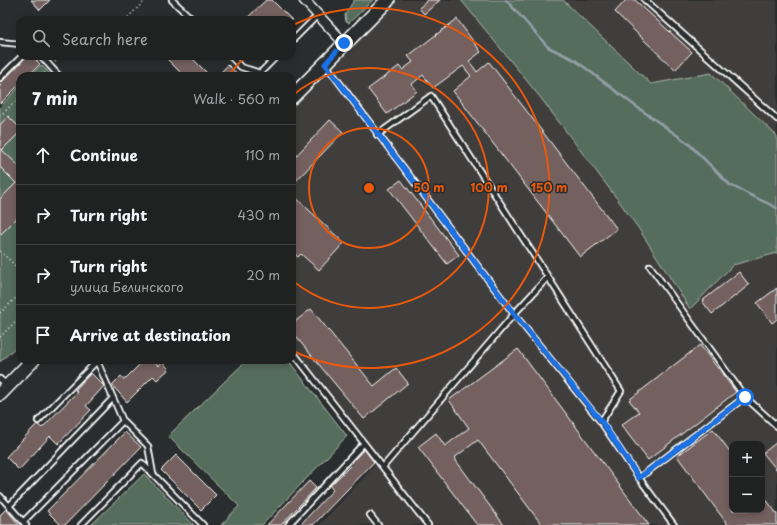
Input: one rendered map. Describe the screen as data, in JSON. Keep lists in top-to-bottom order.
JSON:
{
  "page": {
    "search": "Search here",
    "heading": ["7 min", "Walk · 560 m"],
    "list": [
      ["Continue", "110 m"],
      ["Turn right", "430 m"],
      ["Turn right", "улица Белинского", "20 m"],
      "Arrive at destination"
    ],
    "map_buttons": ["+", "−"]
  },
  "rings": ["50 m", "100 m", "150 m"]
}
